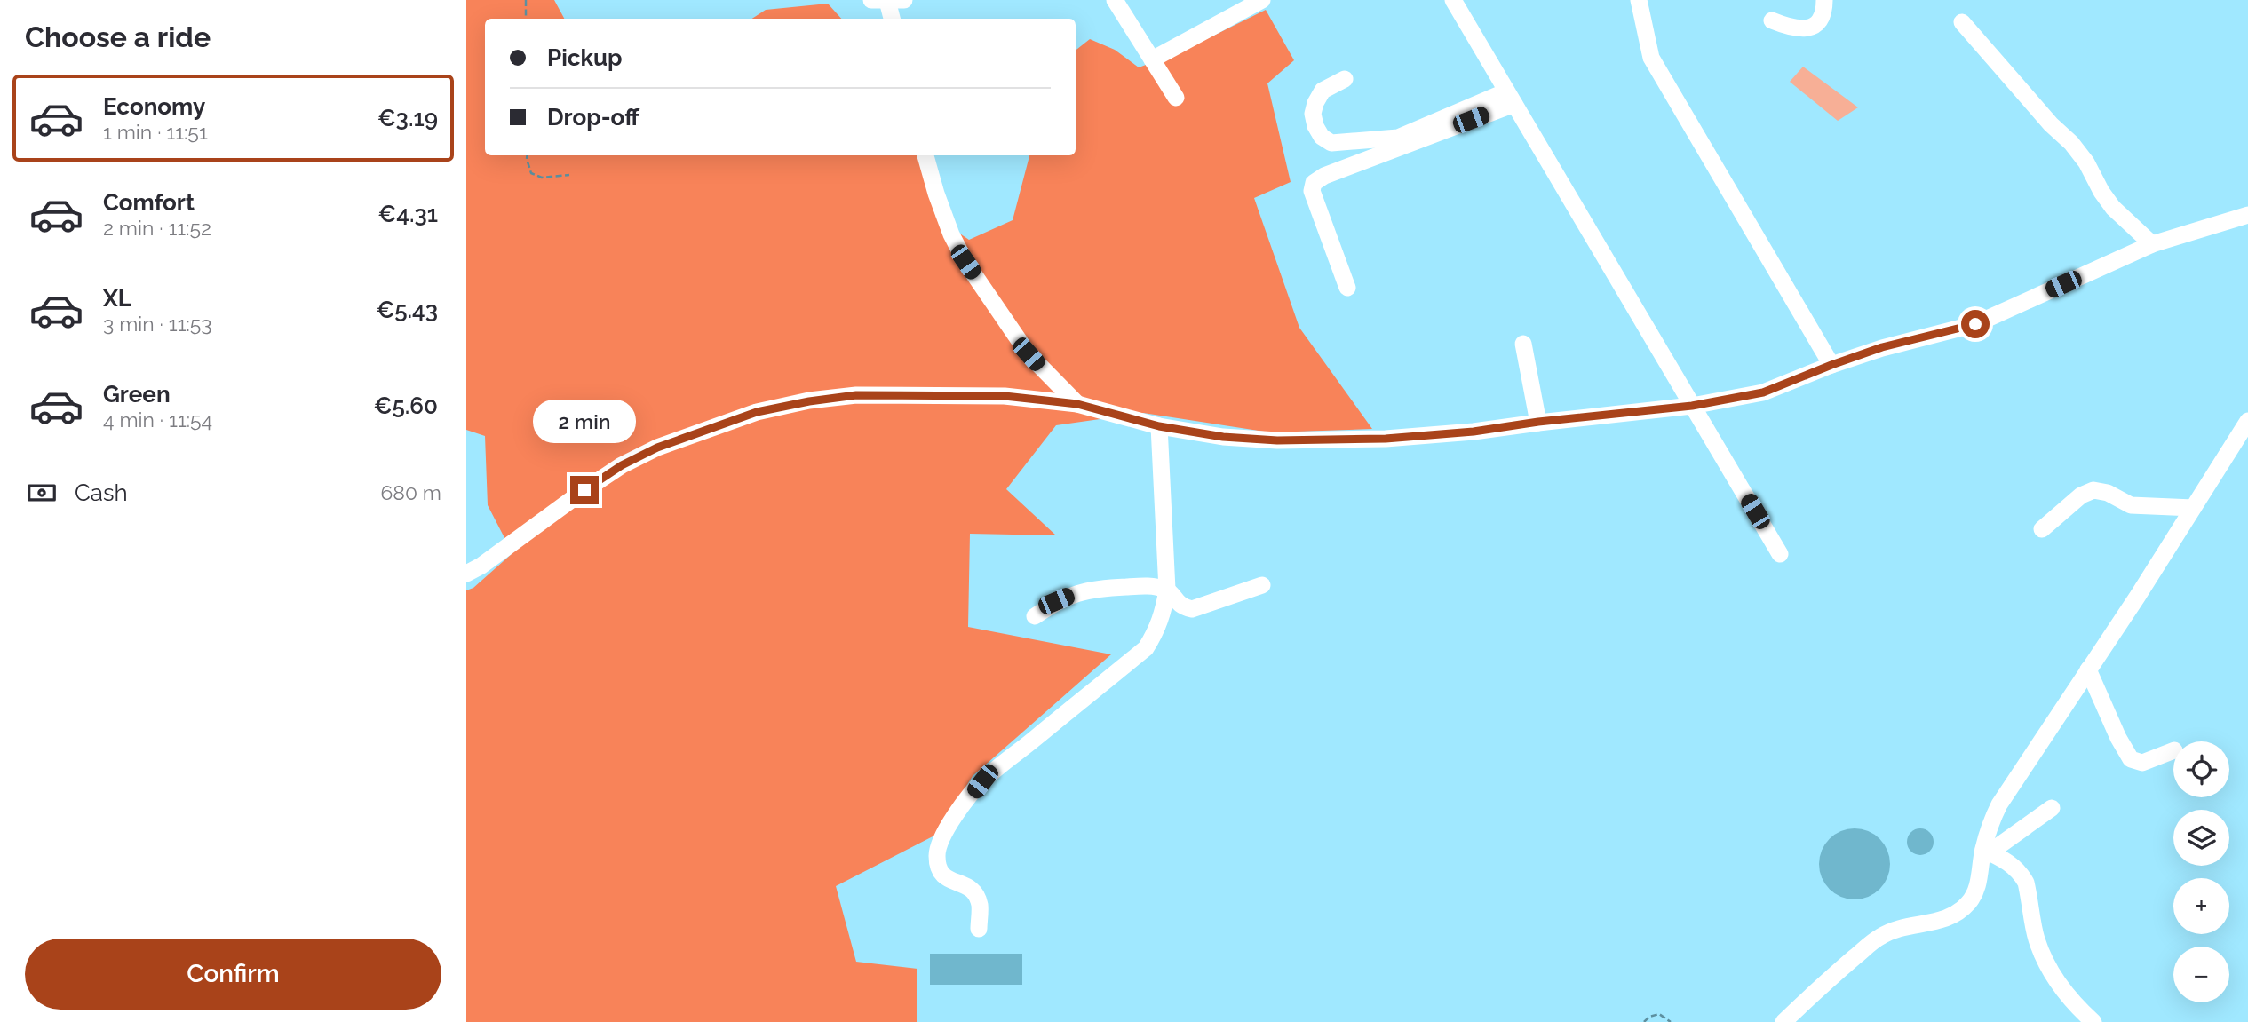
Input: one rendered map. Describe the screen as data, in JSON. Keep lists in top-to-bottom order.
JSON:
{
  "page": {
    "heading": "Choose a ride",
    "banner": ["Pickup", "Drop-off"],
    "list": [
      {
        "name": "Economy",
        "note": "1 min · 11:51",
        "value": "€3.19"
      },
      {
        "name": "Comfort",
        "note": "2 min · 11:52",
        "value": "€4.31"
      },
      {
        "name": "XL",
        "note": "3 min · 11:53",
        "value": "€5.43"
      },
      {
        "name": "Green",
        "note": "4 min · 11:54",
        "value": "€5.60"
      }
    ],
    "bubble": "2 min",
    "pay": ["Cash", "680 m"],
    "map_buttons": ["+", "−"],
    "buttons": "Confirm"
  }
}
